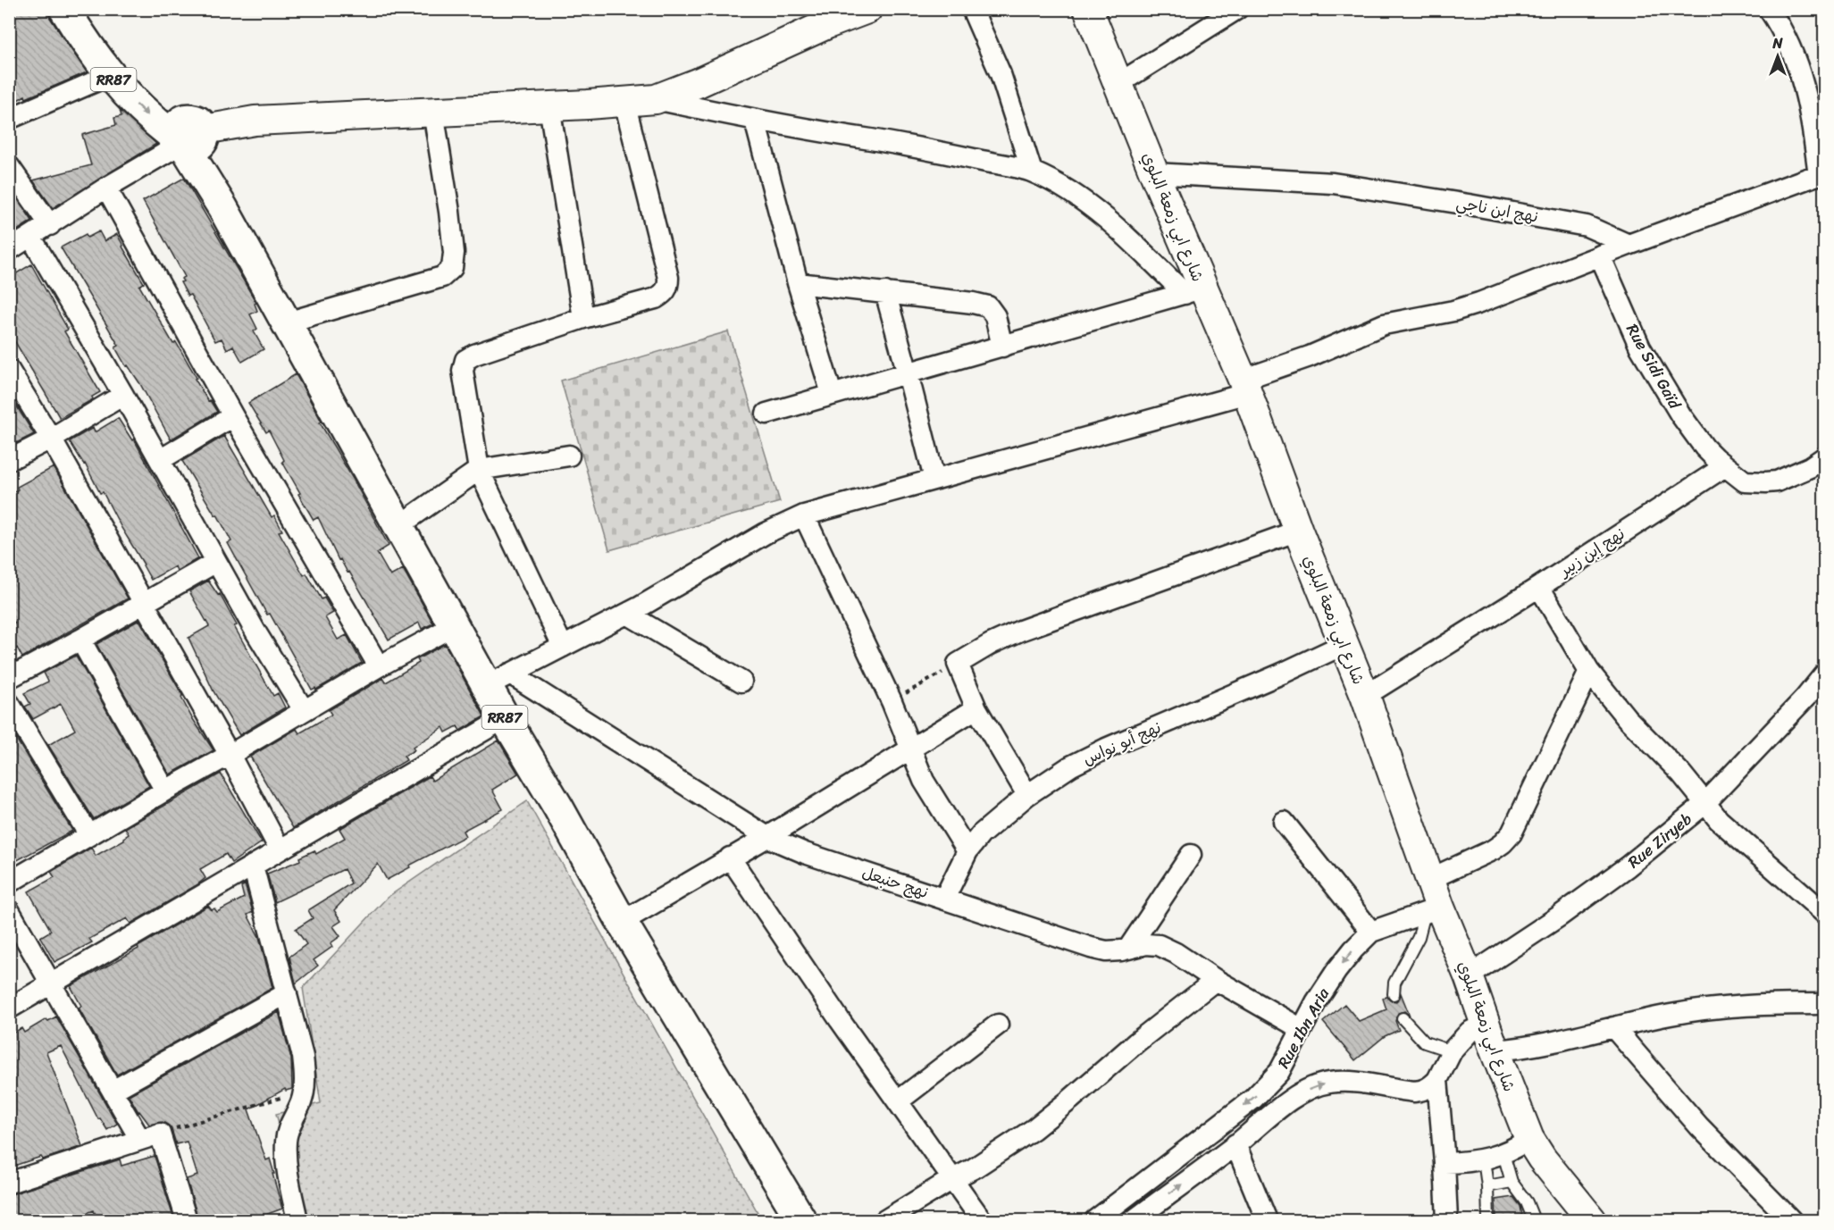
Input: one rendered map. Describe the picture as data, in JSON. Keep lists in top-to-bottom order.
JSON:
{
  "streets": {
    "main road": ["RR87", "شارع ابي زمعة البلوي"],
    "street": [
      "نهج ابن ناجي",
      "Rue Sidi Gaïd",
      "نهج إبن زبير",
      "نهج أبو نواس",
      "Rue Ziryeb",
      "نهج حنبعل",
      "Rue Ibn Aria"
    ]
  },
  "crossings": [
    ["RR87", "نهج حنبعل"],
    ["نهج ابن ناجي", "شارع ابي زمعة البلوي"],
    ["شارع ابي زمعة البلوي", "نهج إبن زبير"],
    ["شارع ابي زمعة البلوي", "نهج أبو نواس"],
    ["شارع ابي زمعة البلوي", "Rue Ziryeb"],
    ["شارع ابي زمعة البلوي", "Rue Ibn Aria"],
    ["Rue Sidi Gaïd", "نهج إبن زبير"],
    ["نهج أبو نواس", "نهج حنبعل"],
    ["نهج حنبعل", "Rue Ibn Aria"]
  ],
  "north": "top"
}
